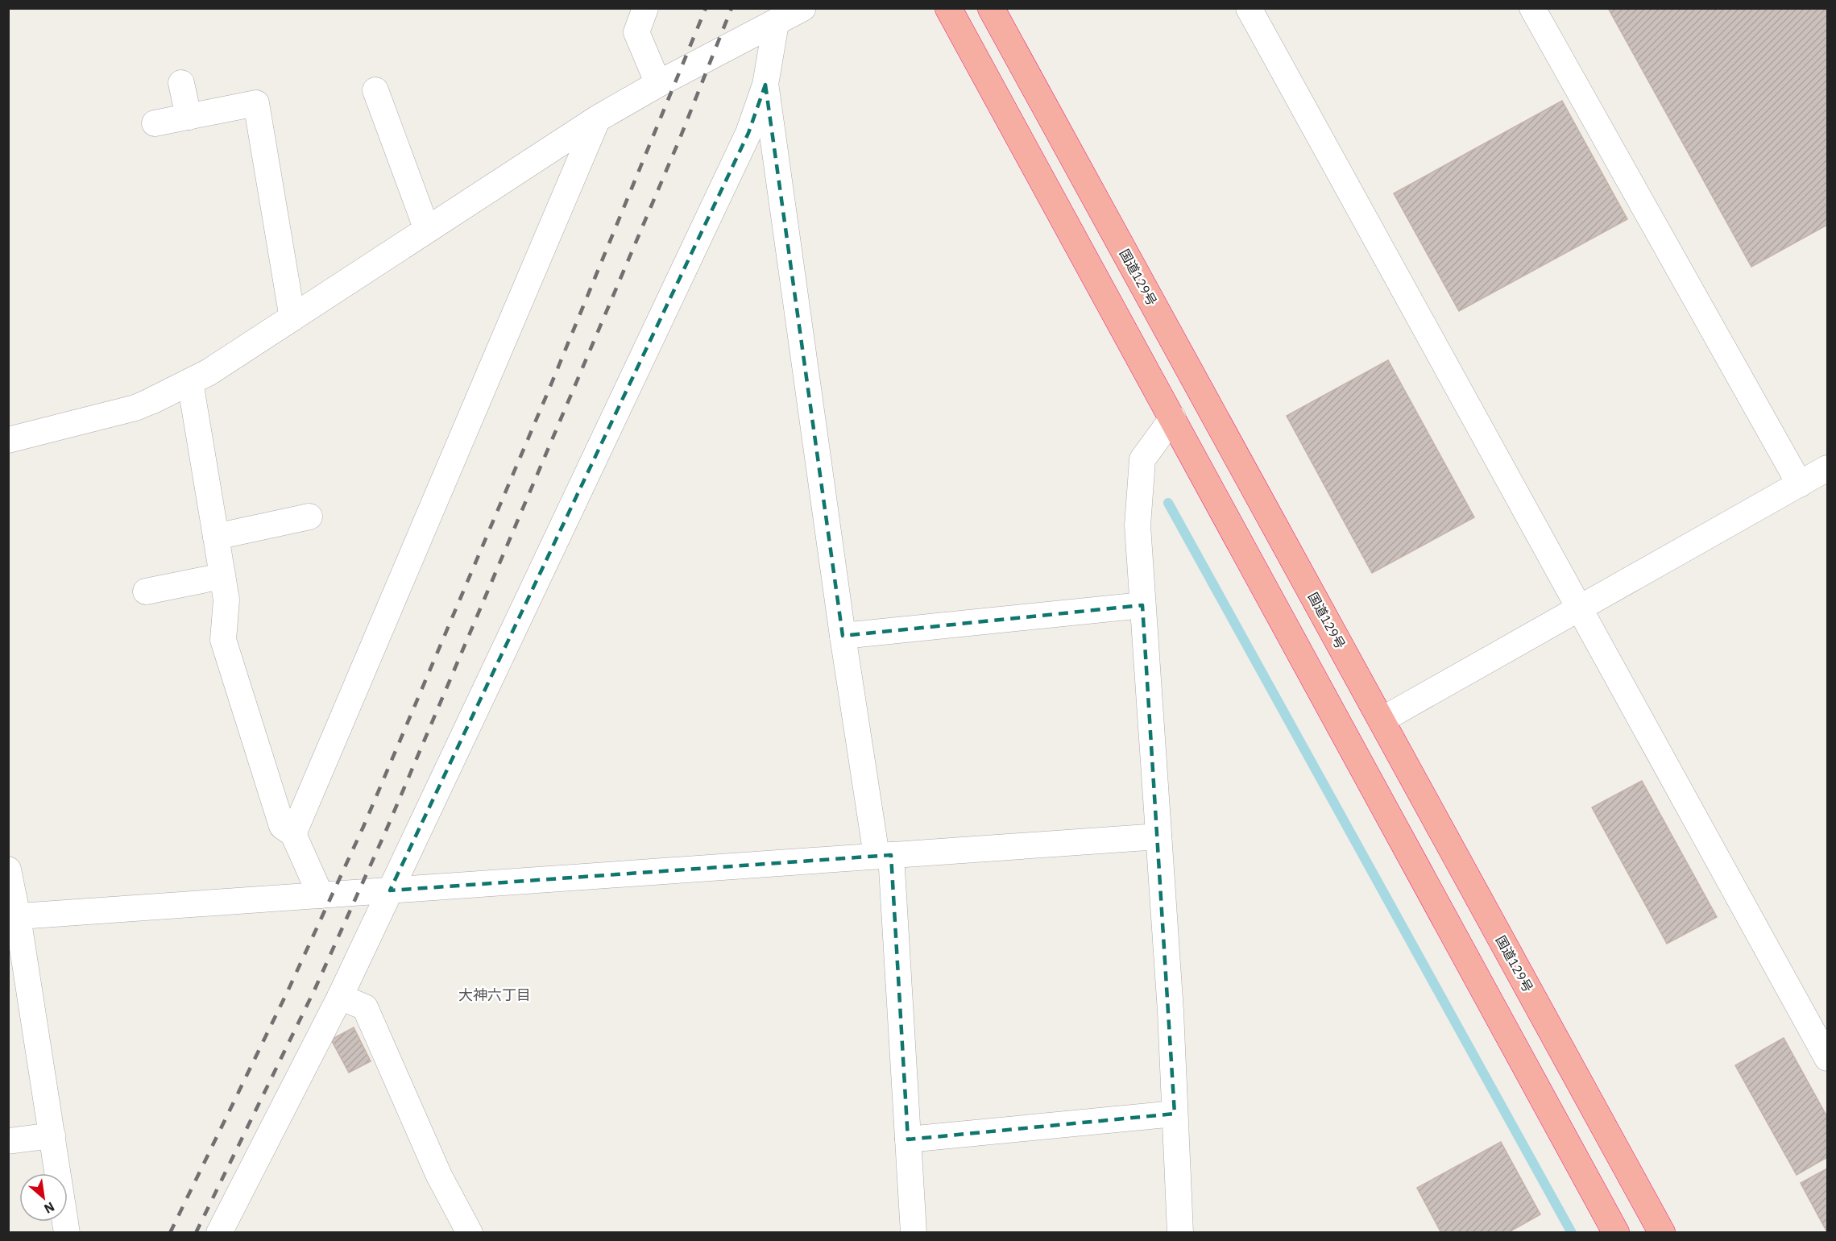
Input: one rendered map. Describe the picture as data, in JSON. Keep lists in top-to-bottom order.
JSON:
{
  "streets": {
    "highway": ["国道129号"]
  },
  "districts": ["大神六丁目"],
  "north": "bottom right"
}
